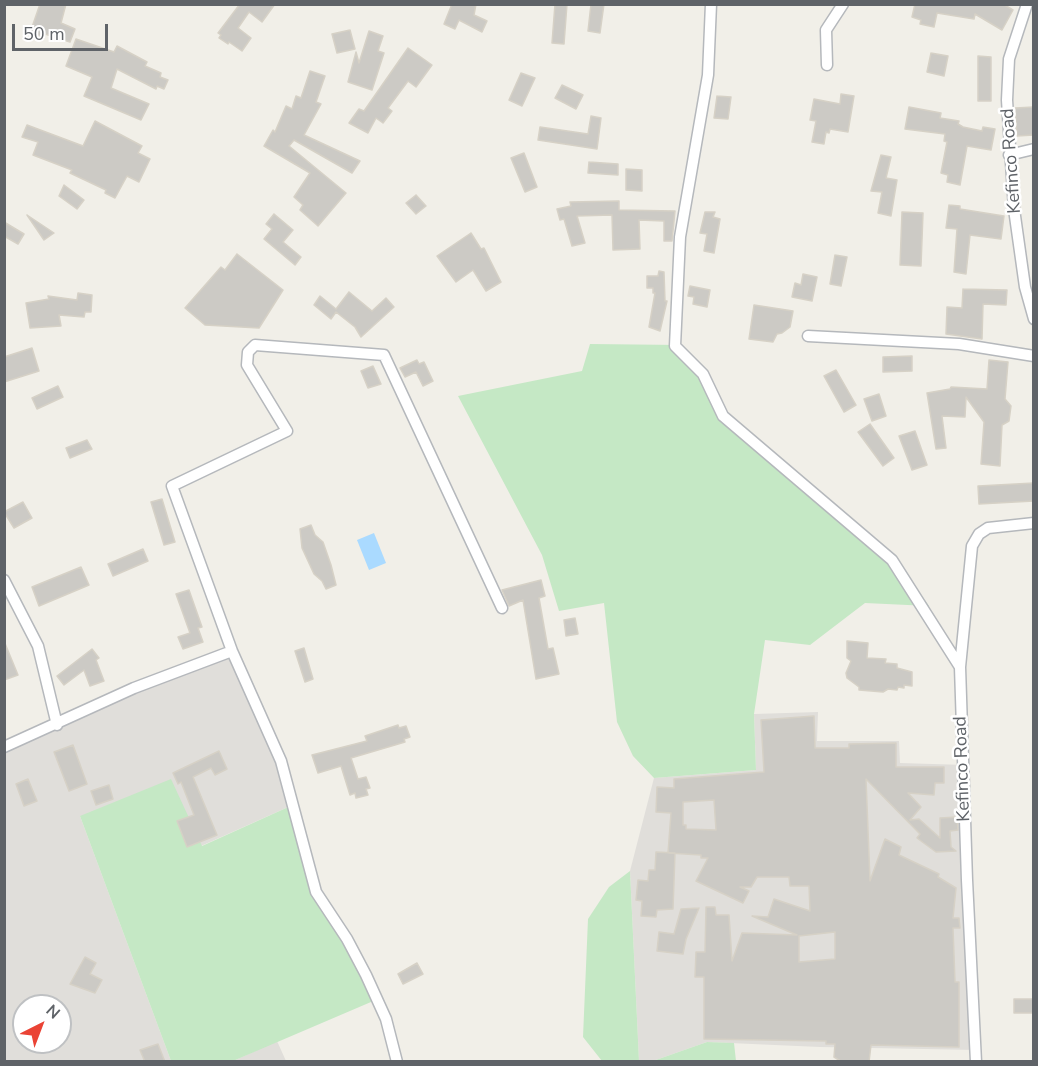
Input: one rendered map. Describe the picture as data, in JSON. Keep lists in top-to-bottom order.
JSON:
{
  "streets": {
    "street": ["Kefinco Road"]
  },
  "scale_bar": "50 m",
  "north": "top right"
}
